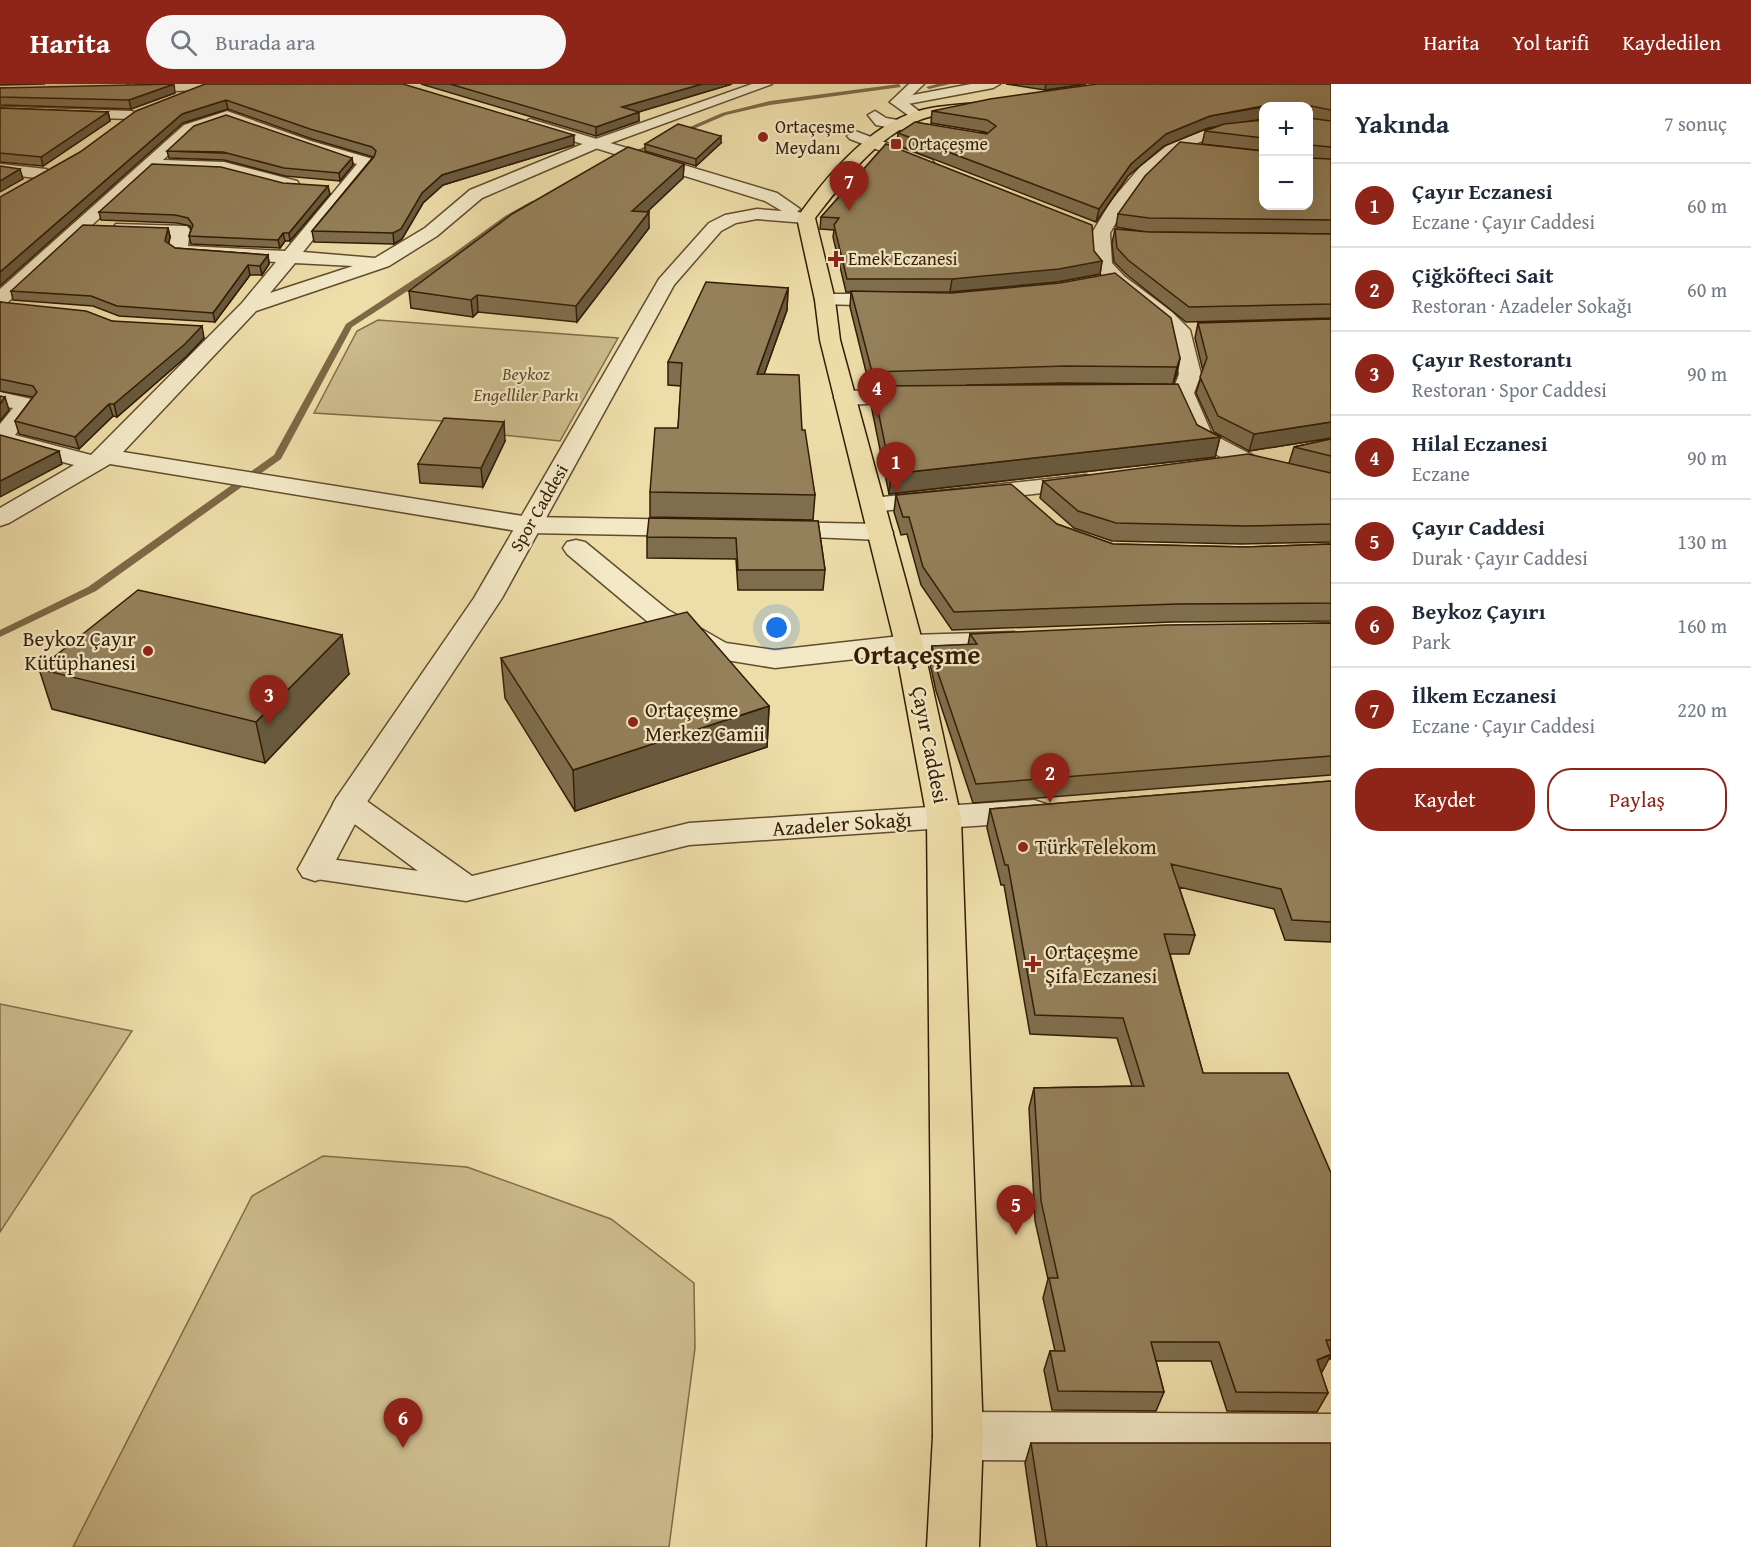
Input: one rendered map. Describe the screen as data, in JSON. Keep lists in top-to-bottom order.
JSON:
{
  "streets": {
    "main road": ["Çayır Caddesi"],
    "street": ["Spor Caddesi", "Azadeler Sokağı"]
  },
  "crossings": [
    ["Spor Caddesi", "Çayır Caddesi"],
    ["Spor Caddesi", "Azadeler Sokağı"],
    ["Çayır Caddesi", "Azadeler Sokağı"]
  ],
  "districts": ["Ortaçeşme"],
  "parks": ["Beykoz Engelliler Parkı"],
  "places": {
    "other": [
      "Ortaçeşme Meydanı",
      "Beykoz Çayır Kütüphanesi",
      "Ortaçeşme Merkez Camii",
      "Türk Telekom"
    ],
    "transit": ["Ortaçeşme"],
    "health": ["Emek Eczanesi", "Ortaçeşme Şifa Eczanesi"]
  },
  "page": {
    "header": "Harita",
    "search": "Burada ara",
    "nav": ["Harita", "Yol tarifi", "Kaydedilen"],
    "heading": ["Yakında", "7 sonuç"],
    "map_buttons": ["+", "−"],
    "pins": [
      "7",
      "4",
      "1",
      "3",
      "2",
      "5",
      "6"
    ],
    "list": [
      {
        "mark": "1",
        "name": "Çayır Eczanesi",
        "note": "Eczane · Çayır Caddesi",
        "value": "60 m"
      },
      {
        "mark": "2",
        "name": "Çiğköfteci Sait",
        "note": "Restoran · Azadeler Sokağı",
        "value": "60 m"
      },
      {
        "mark": "3",
        "name": "Çayır Restorantı",
        "note": "Restoran · Spor Caddesi",
        "value": "90 m"
      },
      {
        "mark": "4",
        "name": "Hilal Eczanesi",
        "note": "Eczane",
        "value": "90 m"
      },
      {
        "mark": "5",
        "name": "Çayır Caddesi",
        "note": "Durak · Çayır Caddesi",
        "value": "130 m"
      },
      {
        "mark": "6",
        "name": "Beykoz Çayırı",
        "note": "Park",
        "value": "160 m"
      },
      {
        "mark": "7",
        "name": "İlkem Eczanesi",
        "note": "Eczane · Çayır Caddesi",
        "value": "220 m"
      }
    ],
    "buttons": ["Kaydet", "Paylaş"]
  }
}
